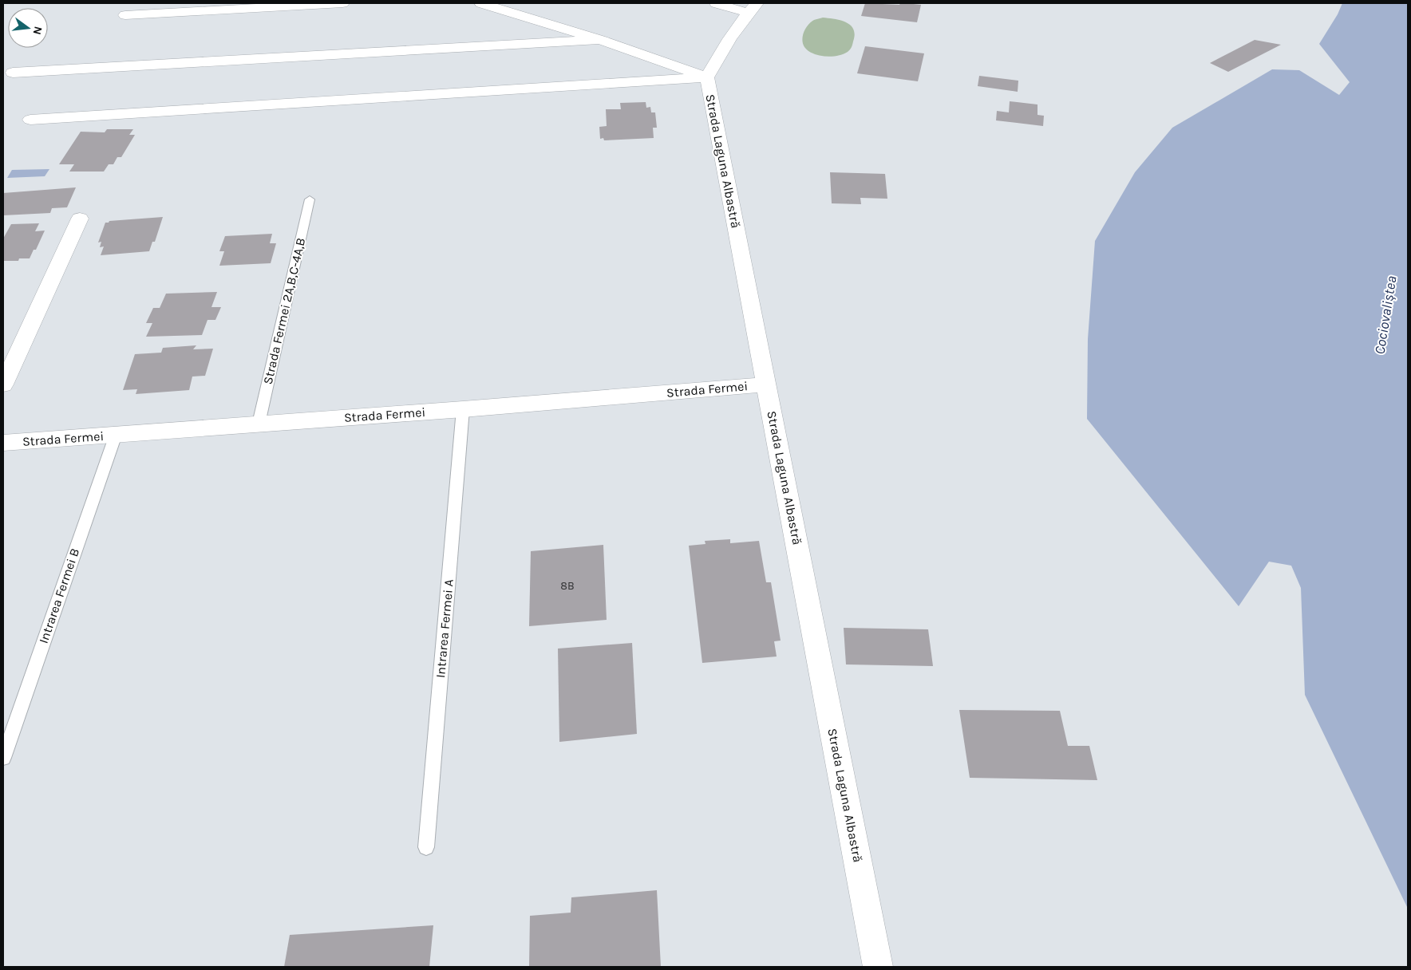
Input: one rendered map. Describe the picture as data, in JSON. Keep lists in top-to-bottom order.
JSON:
{
  "streets": {
    "street": ["Strada Laguna Albastră", "Strada Fermei"],
    "lane": ["Strada Fermei 2A,B,C-4A,B", "Intrarea Fermei B", "Intrarea Fermei A"]
  },
  "crossings": [
    ["Strada Laguna Albastră", "Strada Fermei"],
    ["Strada Fermei 2A,B,C-4A,B", "Strada Fermei"],
    ["Strada Fermei", "Intrarea Fermei B"],
    ["Strada Fermei", "Intrarea Fermei A"]
  ],
  "water": ["Cociovaliștea"],
  "house_numbers": ["8B"],
  "north": "right"
}
